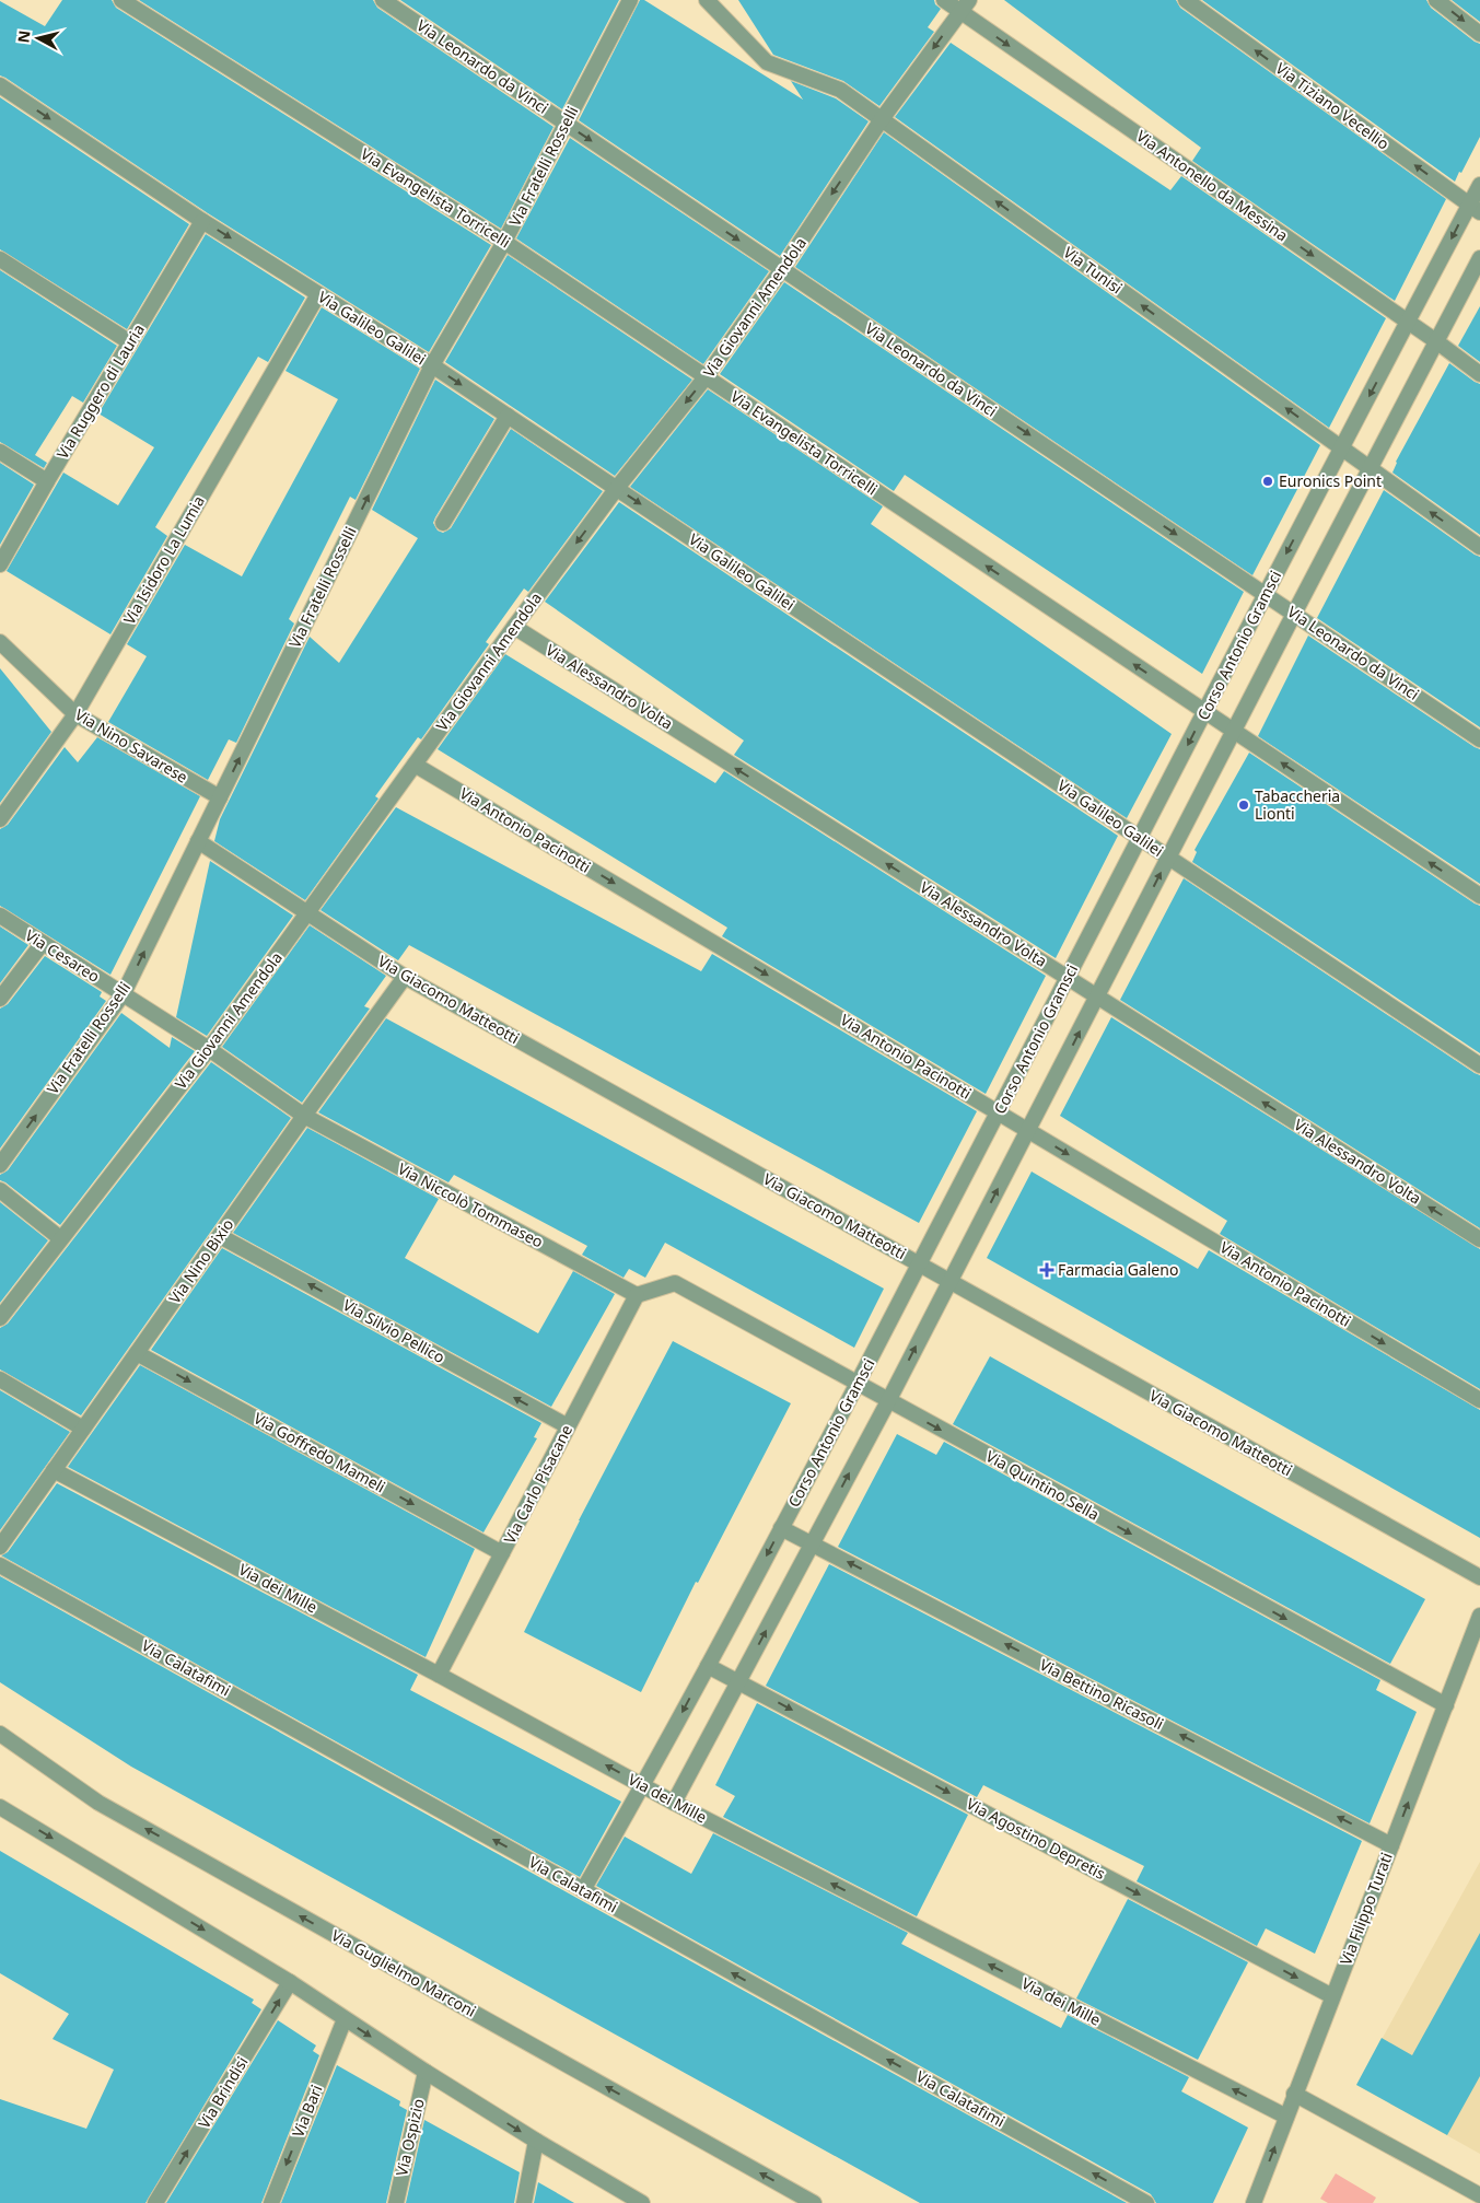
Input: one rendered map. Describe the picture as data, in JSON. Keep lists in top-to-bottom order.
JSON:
{
  "streets": {
    "street": [
      "Via Leonardo da Vinci",
      "Via Tiziano Vecellio",
      "Via Fratelli Rosselli",
      "Via Antonello da Messina",
      "Via Evangelista Torricelli",
      "Via Tunisi",
      "Via Giovanni Amendola",
      "Via Galileo Galilei",
      "Via Ruggero di Lauria",
      "Via Isidoro La Lumia",
      "Corso Antonio Gramsci",
      "Via Alessandro Volta",
      "Via Nino Savarese",
      "Via Antonio Pacinotti",
      "Via Cesareo",
      "Via Giacomo Matteotti",
      "Via Niccolò Tommaseo",
      "Via Nino Bixio",
      "Via Silvio Pellico",
      "Via Goffredo Mameli",
      "Via Carlo Pisacane",
      "Via Quintino Sella",
      "Via dei Mille",
      "Via Calatafimi",
      "Via Bettino Ricasoli",
      "Via Agostino Depretis",
      "Via Filippo Turati",
      "Via Guglielmo Marconi",
      "Via Brindisi",
      "Via Bari",
      "Via Ospizio"
    ]
  },
  "crossings": [
    ["Via Leonardo da Vinci", "Via Fratelli Rosselli"],
    ["Via Leonardo da Vinci", "Via Giovanni Amendola"],
    ["Via Leonardo da Vinci", "Corso Antonio Gramsci"],
    ["Via Tiziano Vecellio", "Corso Antonio Gramsci"],
    ["Via Fratelli Rosselli", "Via Evangelista Torricelli"],
    ["Via Fratelli Rosselli", "Via Galileo Galilei"],
    ["Via Fratelli Rosselli", "Via Nino Savarese"],
    ["Via Fratelli Rosselli", "Via Cesareo"],
    ["Via Fratelli Rosselli", "Via Giacomo Matteotti"],
    ["Via Antonello da Messina", "Via Giovanni Amendola"],
    ["Via Antonello da Messina", "Corso Antonio Gramsci"],
    ["Via Evangelista Torricelli", "Via Giovanni Amendola"],
    ["Via Evangelista Torricelli", "Corso Antonio Gramsci"],
    ["Via Tunisi", "Via Giovanni Amendola"],
    ["Via Tunisi", "Corso Antonio Gramsci"],
    ["Via Giovanni Amendola", "Via Galileo Galilei"],
    ["Via Giovanni Amendola", "Via Alessandro Volta"],
    ["Via Giovanni Amendola", "Via Antonio Pacinotti"],
    ["Via Giovanni Amendola", "Via Cesareo"],
    ["Via Giovanni Amendola", "Via Giacomo Matteotti"],
    ["Via Giovanni Amendola", "Via Niccolò Tommaseo"],
    ["Via Galileo Galilei", "Via Ruggero di Lauria"],
    ["Via Galileo Galilei", "Via Isidoro La Lumia"],
    ["Via Galileo Galilei", "Corso Antonio Gramsci"],
    ["Via Isidoro La Lumia", "Via Nino Savarese"],
    ["Corso Antonio Gramsci", "Via Alessandro Volta"],
    ["Corso Antonio Gramsci", "Via Antonio Pacinotti"],
    ["Corso Antonio Gramsci", "Via Giacomo Matteotti"],
    ["Corso Antonio Gramsci", "Via Quintino Sella"],
    ["Corso Antonio Gramsci", "Via dei Mille"],
    ["Corso Antonio Gramsci", "Via Calatafimi"],
    ["Corso Antonio Gramsci", "Via Bettino Ricasoli"],
    ["Corso Antonio Gramsci", "Via Agostino Depretis"],
    ["Via Cesareo", "Via Niccolò Tommaseo"],
    ["Via Giacomo Matteotti", "Via Nino Bixio"],
    ["Via Niccolò Tommaseo", "Via Nino Bixio"],
    ["Via Niccolò Tommaseo", "Via Carlo Pisacane"],
    ["Via Niccolò Tommaseo", "Via Quintino Sella"],
    ["Via Nino Bixio", "Via Silvio Pellico"],
    ["Via Nino Bixio", "Via Goffredo Mameli"],
    ["Via Nino Bixio", "Via dei Mille"],
    ["Via Silvio Pellico", "Via Carlo Pisacane"],
    ["Via Goffredo Mameli", "Via Carlo Pisacane"],
    ["Via Carlo Pisacane", "Via Quintino Sella"],
    ["Via Carlo Pisacane", "Via dei Mille"],
    ["Via Quintino Sella", "Via Filippo Turati"],
    ["Via dei Mille", "Via Filippo Turati"],
    ["Via Bettino Ricasoli", "Via Filippo Turati"],
    ["Via Agostino Depretis", "Via Filippo Turati"]
  ],
  "one_way": [
    "Via Leonardo da Vinci",
    "Via Tiziano Vecellio",
    "Via Fratelli Rosselli",
    "Via Antonello da Messina",
    "Via Evangelista Torricelli",
    "Via Tunisi",
    "Via Giovanni Amendola",
    "Via Galileo Galilei",
    "Via Alessandro Volta",
    "Via Antonio Pacinotti",
    "Via Silvio Pellico",
    "Via Goffredo Mameli",
    "Via Quintino Sella",
    "Via dei Mille",
    "Via Calatafimi",
    "Via Bettino Ricasoli",
    "Via Agostino Depretis",
    "Via Filippo Turati",
    "Via Brindisi",
    "Via Bari"
  ],
  "places": {
    "other": ["Euronics Point", "Tabaccheria Lionti"],
    "health": ["Farmacia Galeno"]
  },
  "north": "left"
}
